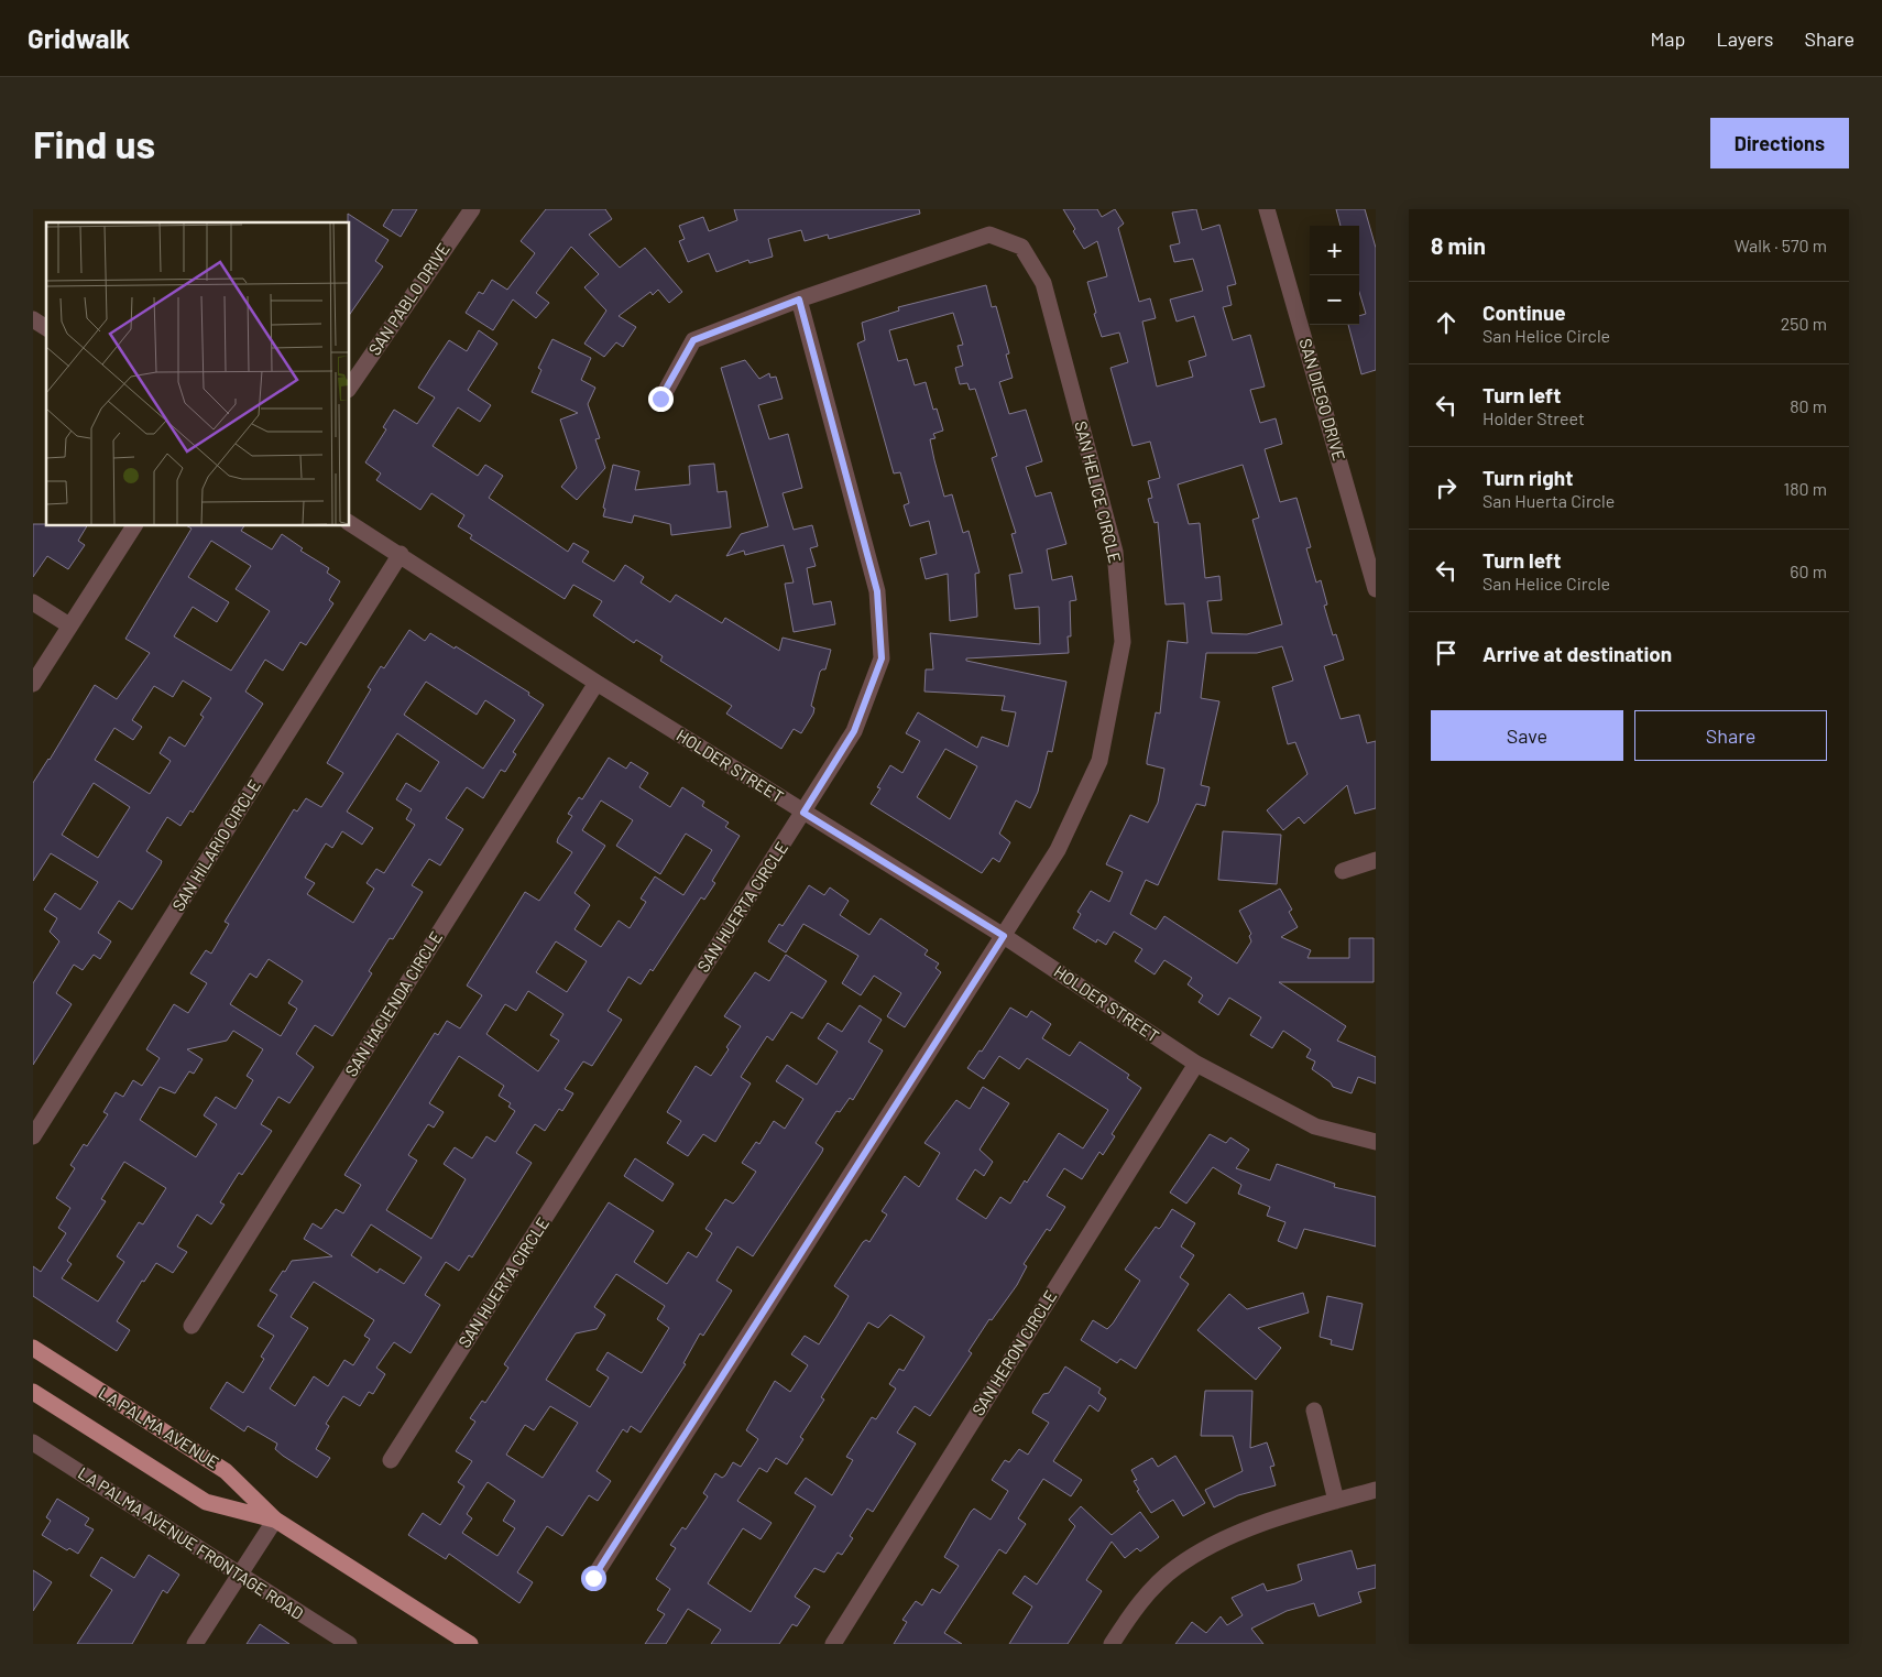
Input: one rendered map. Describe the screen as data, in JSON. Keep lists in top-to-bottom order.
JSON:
{
  "streets": {
    "main road": ["LA PALMA AVENUE"],
    "street": [
      "SAN PABLO DRIVE",
      "SAN DIEGO DRIVE",
      "SAN HELICE CIRCLE",
      "HOLDER STREET",
      "SAN HILARIO CIRCLE",
      "SAN HUERTA CIRCLE",
      "SAN HACIENDA CIRCLE",
      "SAN HERON CIRCLE",
      "LA PALMA AVENUE FRONTAGE ROAD"
    ]
  },
  "crossings": [
    ["SAN HELICE CIRCLE", "HOLDER STREET"],
    ["SAN HELICE CIRCLE", "SAN HUERTA CIRCLE"],
    ["HOLDER STREET", "SAN HILARIO CIRCLE"],
    ["HOLDER STREET", "SAN HUERTA CIRCLE"],
    ["HOLDER STREET", "SAN HACIENDA CIRCLE"],
    ["HOLDER STREET", "SAN HERON CIRCLE"]
  ],
  "page": {
    "header": "Gridwalk",
    "nav": ["Map", "Layers", "Share"],
    "buttons": [
      "Directions",
      ["Save", "Share"]
    ],
    "title": "Find us",
    "heading": ["8 min", "Walk · 570 m"],
    "map_buttons": ["+", "−"],
    "list": [
      ["Continue", "San Helice Circle", "250 m"],
      ["Turn left", "Holder Street", "80 m"],
      ["Turn right", "San Huerta Circle", "180 m"],
      ["Turn left", "San Helice Circle", "60 m"],
      "Arrive at destination"
    ]
  }
}
